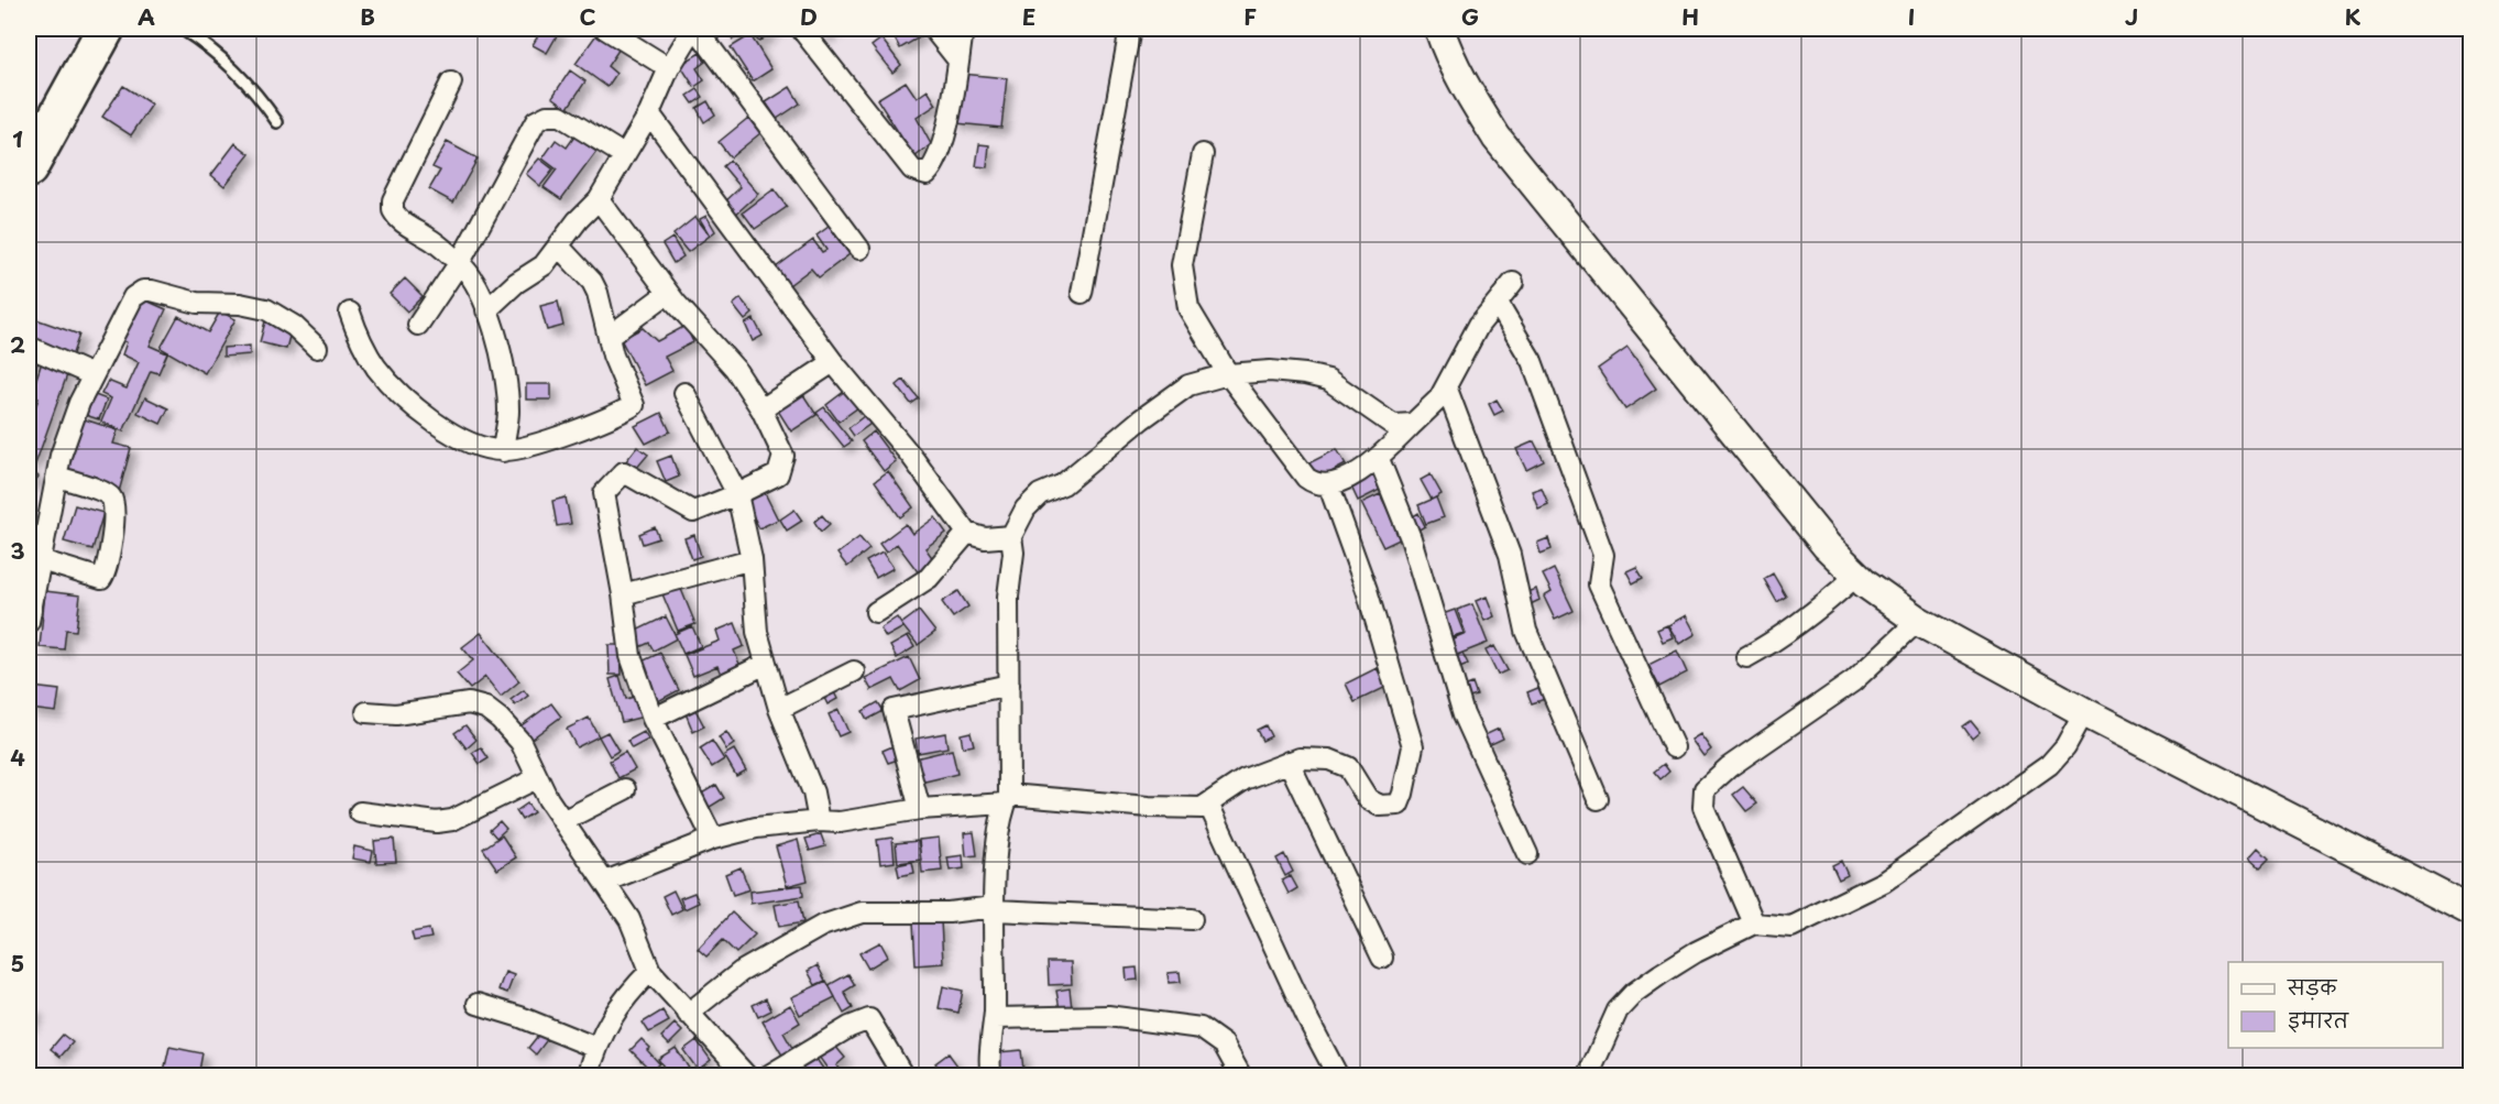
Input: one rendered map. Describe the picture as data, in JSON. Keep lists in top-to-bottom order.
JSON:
{
  "legend": ["सड़क", "इमारत"],
  "grid": {
    "columns": [
      "A",
      "B",
      "C",
      "D",
      "E",
      "F",
      "G",
      "H",
      "I",
      "J",
      "K"
    ],
    "rows": [
      "1",
      "2",
      "3",
      "4",
      "5"
    ]
  }
}
